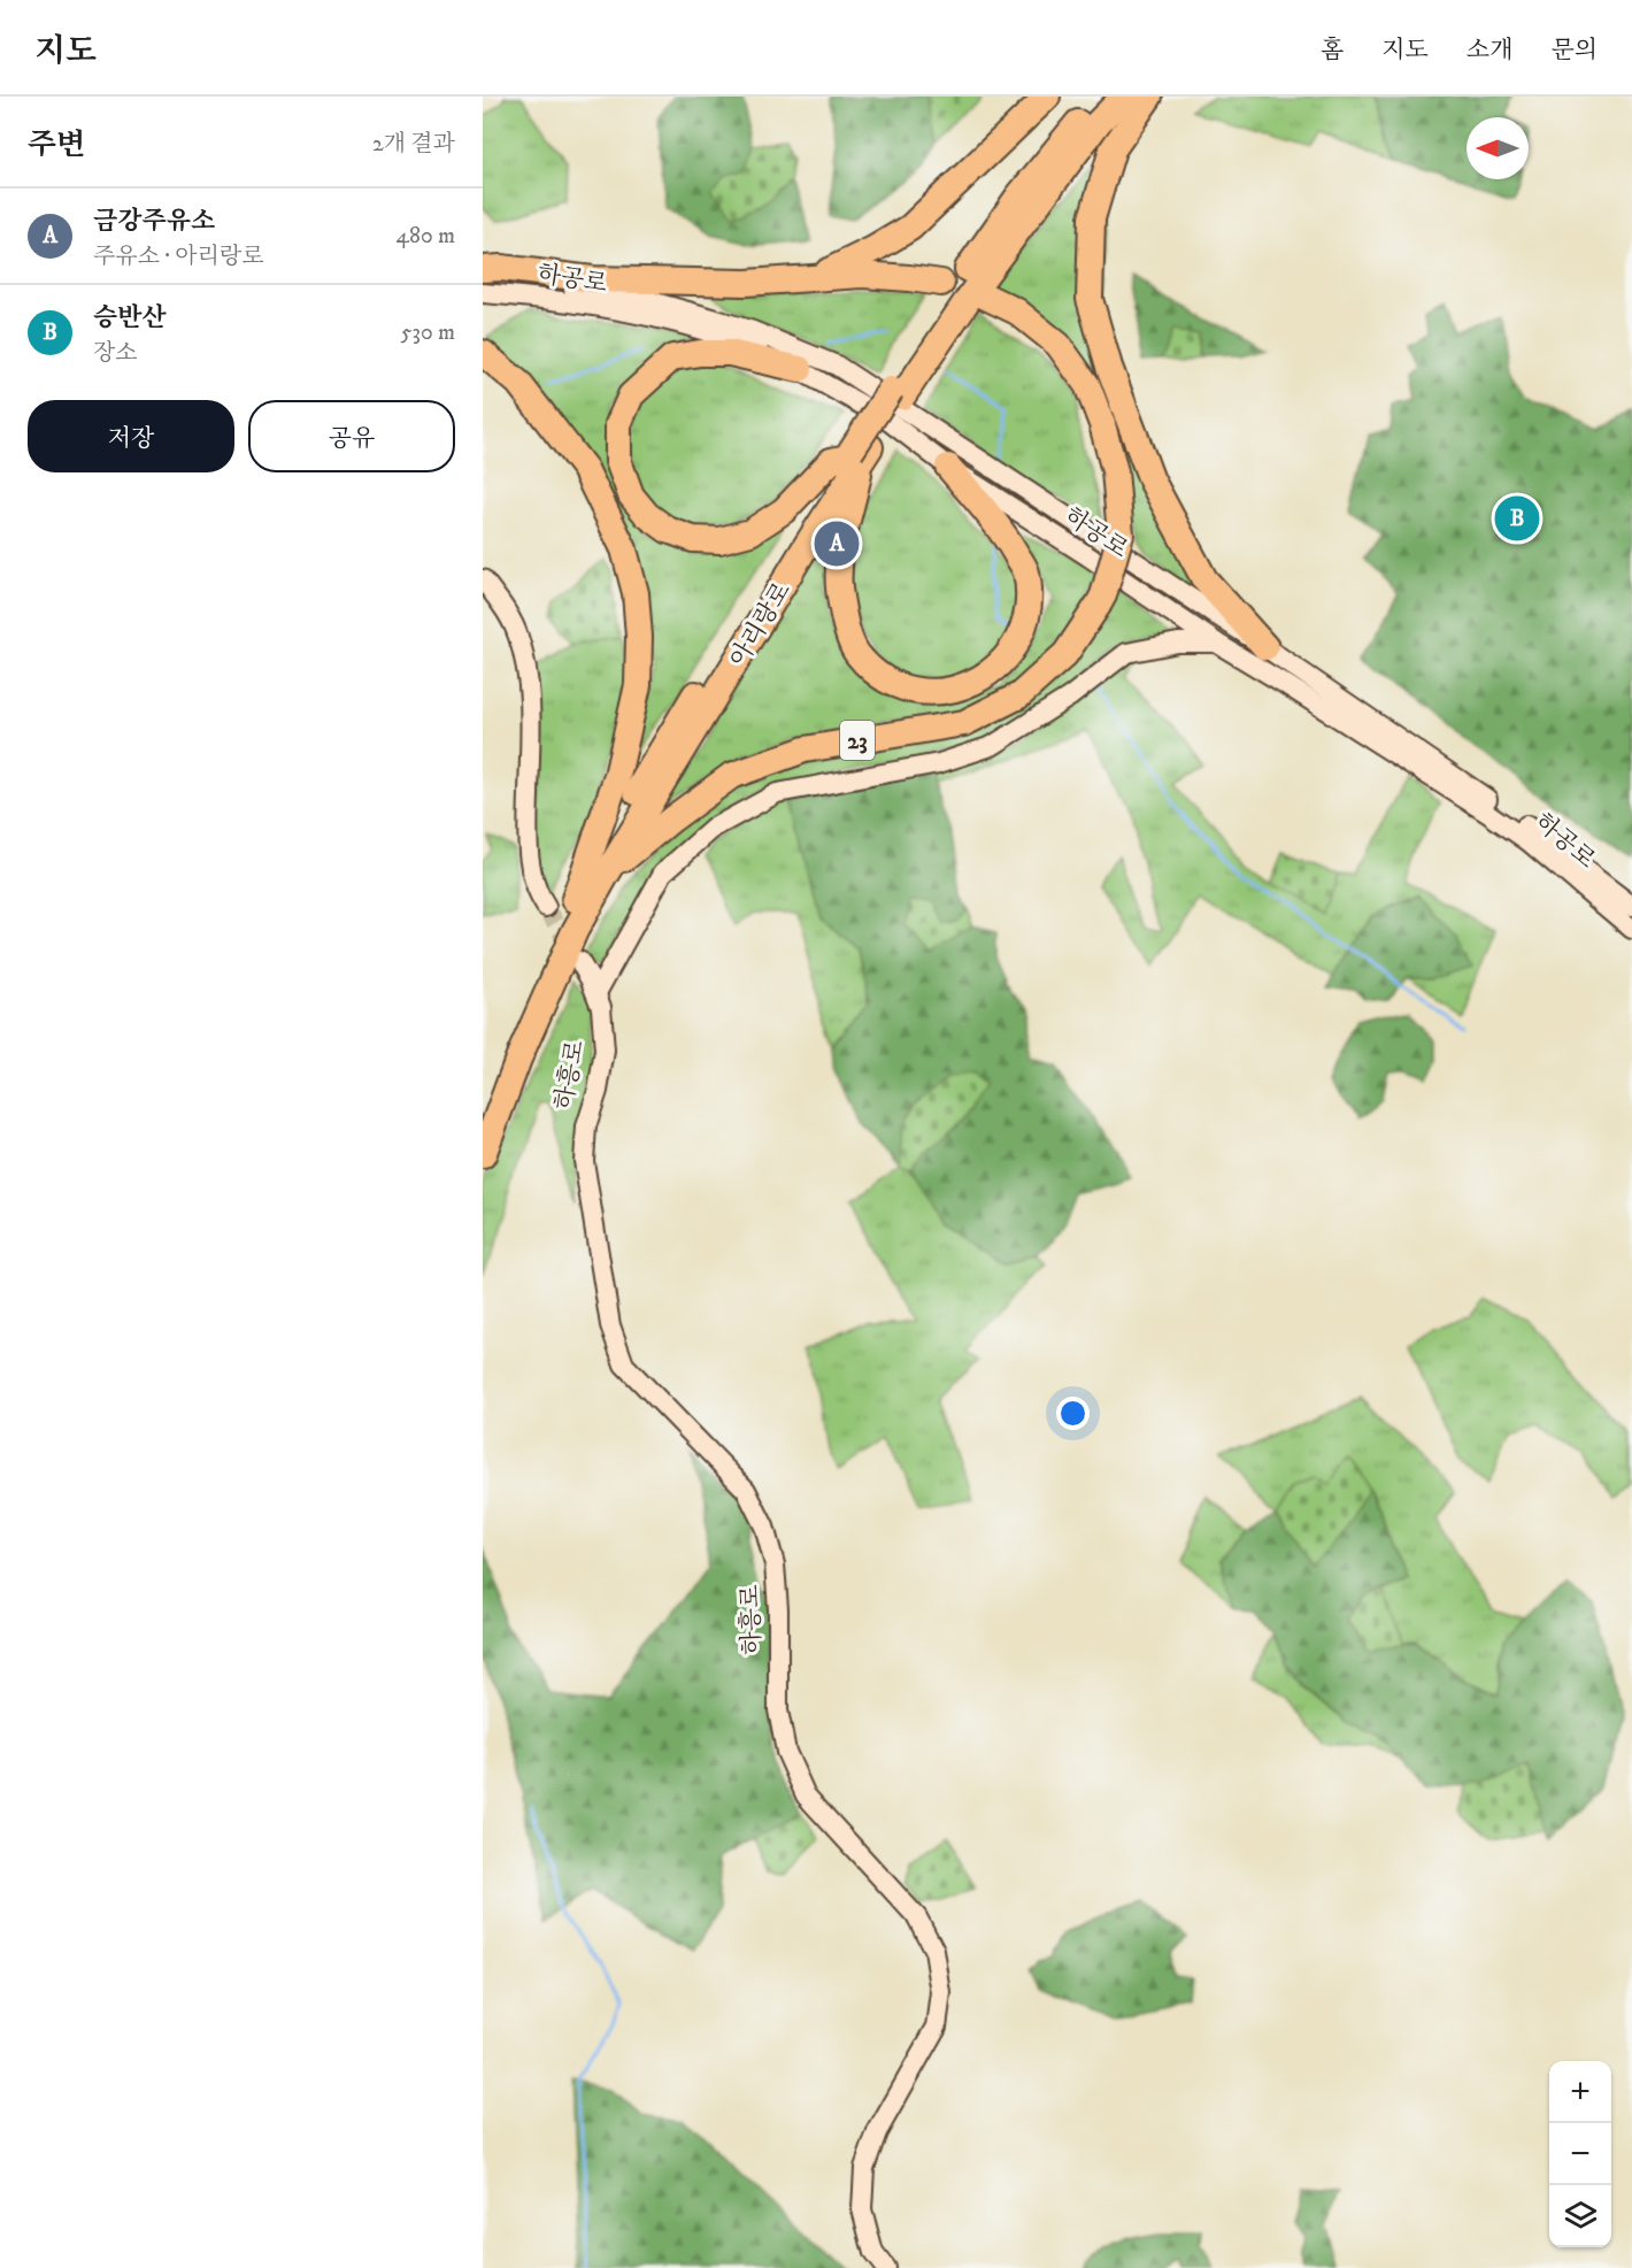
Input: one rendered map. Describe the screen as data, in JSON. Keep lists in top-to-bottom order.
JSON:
{
  "streets": {
    "highway": ["아리랑로", "23"],
    "street": ["하공로", "하흥로"]
  },
  "crossings": [
    ["아리랑로", "23"]
  ],
  "north": "left",
  "page": {
    "header": "지도",
    "nav": [
      "홈",
      "지도",
      "소개",
      "문의"
    ],
    "heading": ["주변", "2개 결과"],
    "list": [
      {
        "mark": "A",
        "name": "금강주유소",
        "note": "주유소 · 아리랑로",
        "value": "480 m"
      },
      {
        "mark": "B",
        "name": "승반산",
        "note": "장소",
        "value": "530 m"
      }
    ],
    "buttons": ["저장", "공유"],
    "pins": ["B", "A"],
    "map_buttons": ["+", "−"]
  }
}
